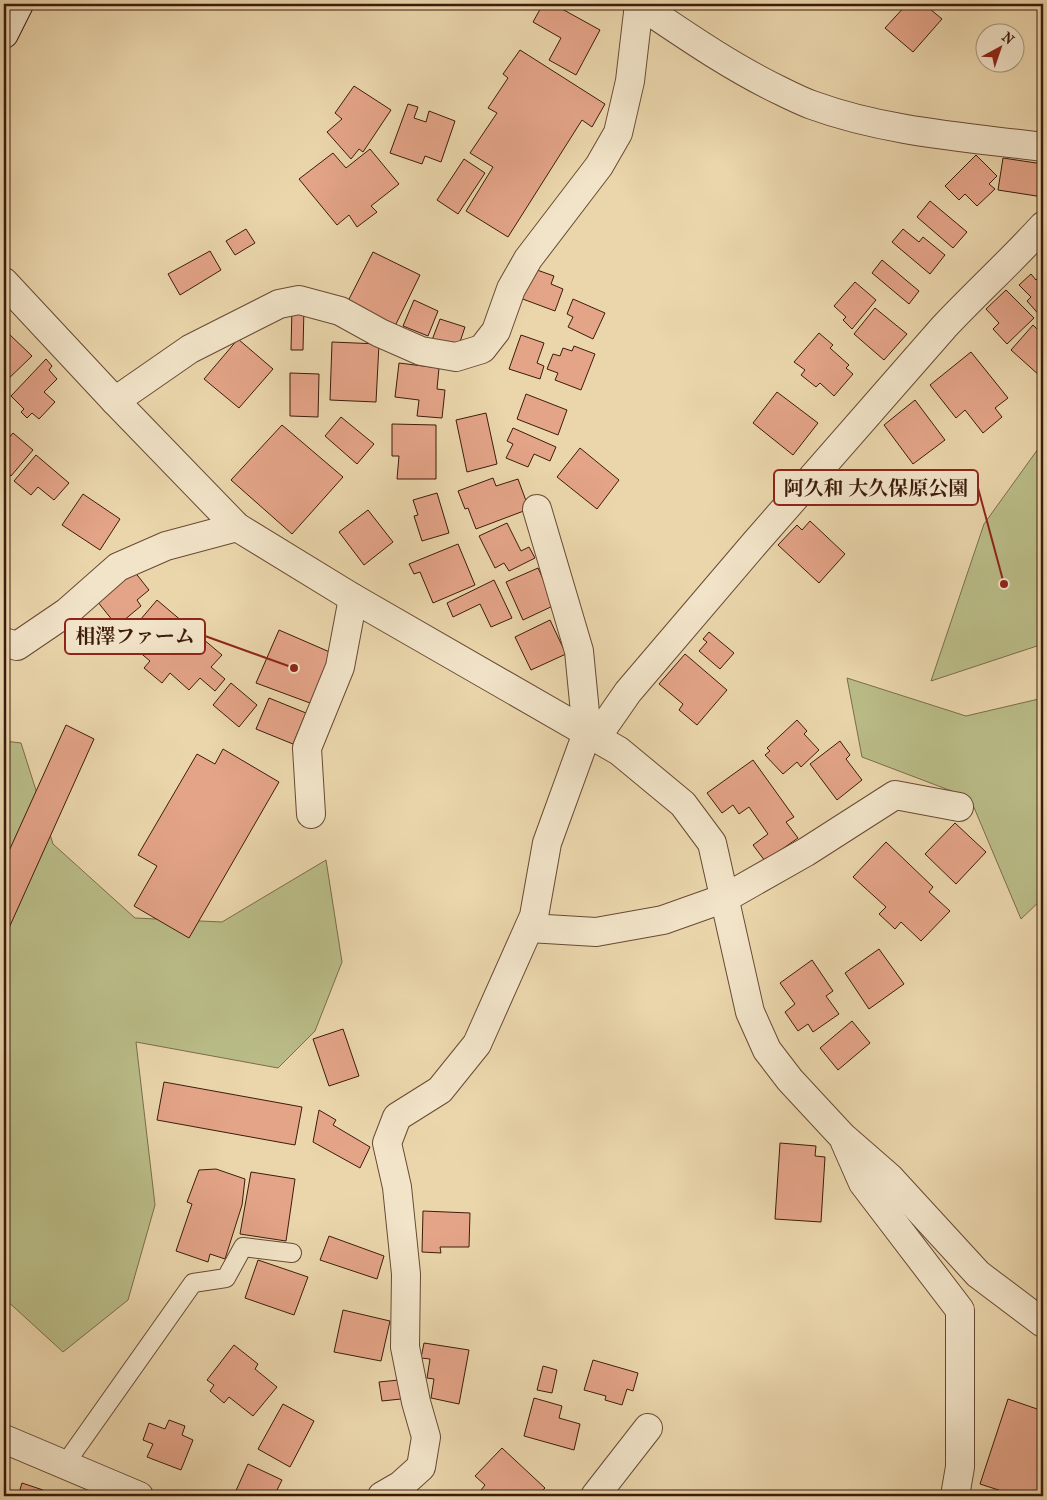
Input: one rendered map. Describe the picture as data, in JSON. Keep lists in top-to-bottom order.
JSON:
{
  "places": ["阿久和 大久保原公園", "相澤ファーム"],
  "north": "top right"
}
